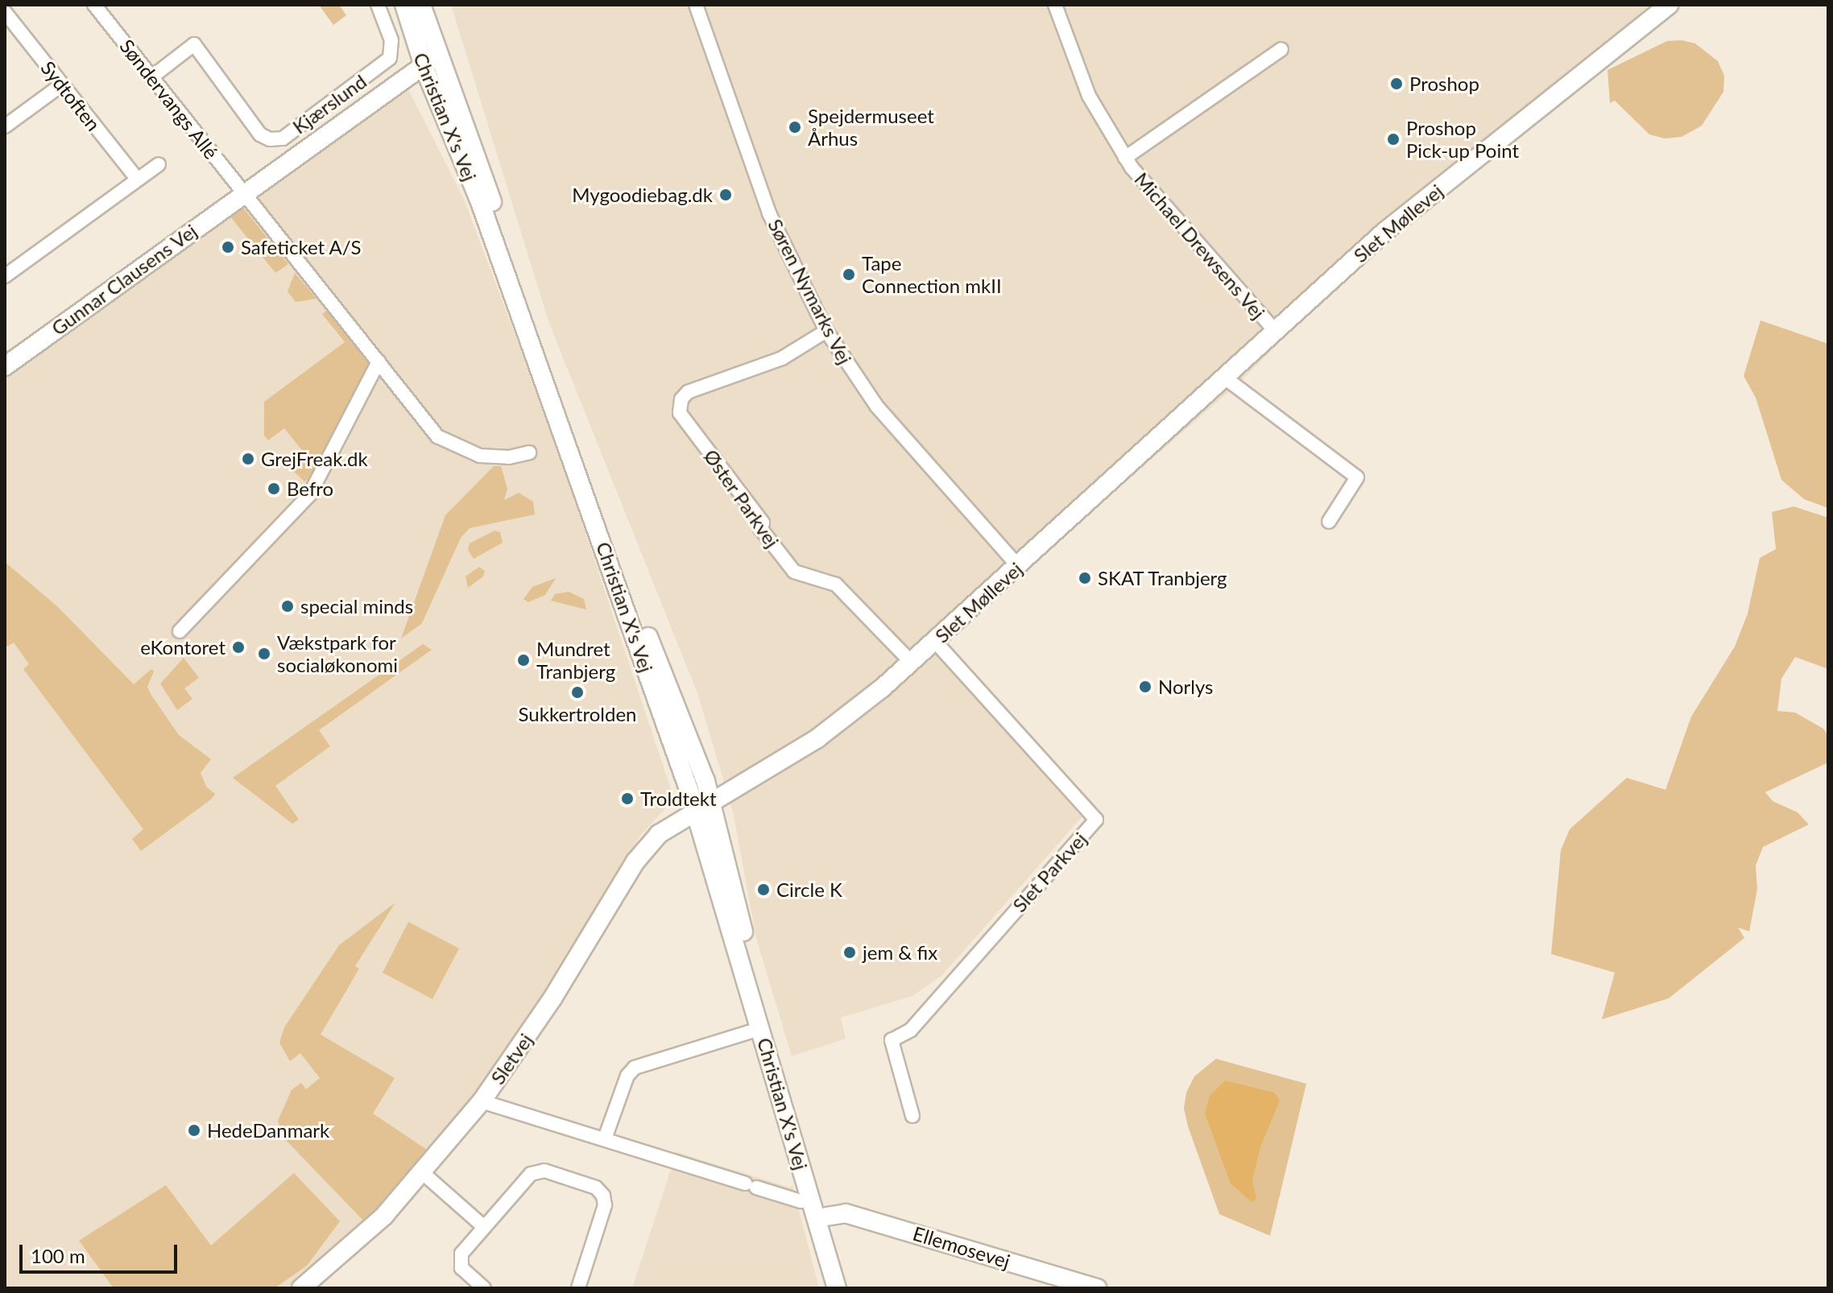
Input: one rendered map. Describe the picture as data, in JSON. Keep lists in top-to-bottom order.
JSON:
{
  "streets": {
    "main road": [
      "Christian X's Vej",
      "Slet Møllevej",
      "Gunnar Clausens Vej",
      "Sletvej",
      "Ellemosevej"
    ],
    "street": [
      "Sydtoften",
      "Søndervangs Allé",
      "Kjærslund",
      "Michael Drewsens Vej",
      "Søren Nymarks Vej",
      "Øster Parkvej",
      "Slet Parkvej"
    ]
  },
  "crossings": [
    ["Søndervangs Allé", "Kjærslund"],
    ["Søndervangs Allé", "Gunnar Clausens Vej"],
    ["Christian X's Vej", "Slet Møllevej"],
    ["Christian X's Vej", "Gunnar Clausens Vej"],
    ["Christian X's Vej", "Sletvej"],
    ["Christian X's Vej", "Ellemosevej"],
    ["Slet Møllevej", "Michael Drewsens Vej"],
    ["Slet Møllevej", "Søren Nymarks Vej"],
    ["Slet Møllevej", "Øster Parkvej"],
    ["Slet Møllevej", "Slet Parkvej"],
    ["Slet Møllevej", "Sletvej"],
    ["Søren Nymarks Vej", "Øster Parkvej"]
  ],
  "places": [
    "Proshop",
    "Spejdermuseet Århus",
    "Proshop Pick-up Point",
    "Mygoodiebag.dk",
    "Safeticket A/S",
    "Tape Connection mkII",
    "GrejFreak.dk",
    "Befro",
    "SKAT Tranbjerg",
    "special minds",
    "eKontoret",
    "Vækstpark for socialøkonomi",
    "Mundret Tranbjerg",
    "Norlys",
    "Sukkertrolden",
    "Troldtekt",
    "Circle K",
    "jem & fix",
    "HedeDanmark"
  ],
  "scale_bar": "100 m"
}
